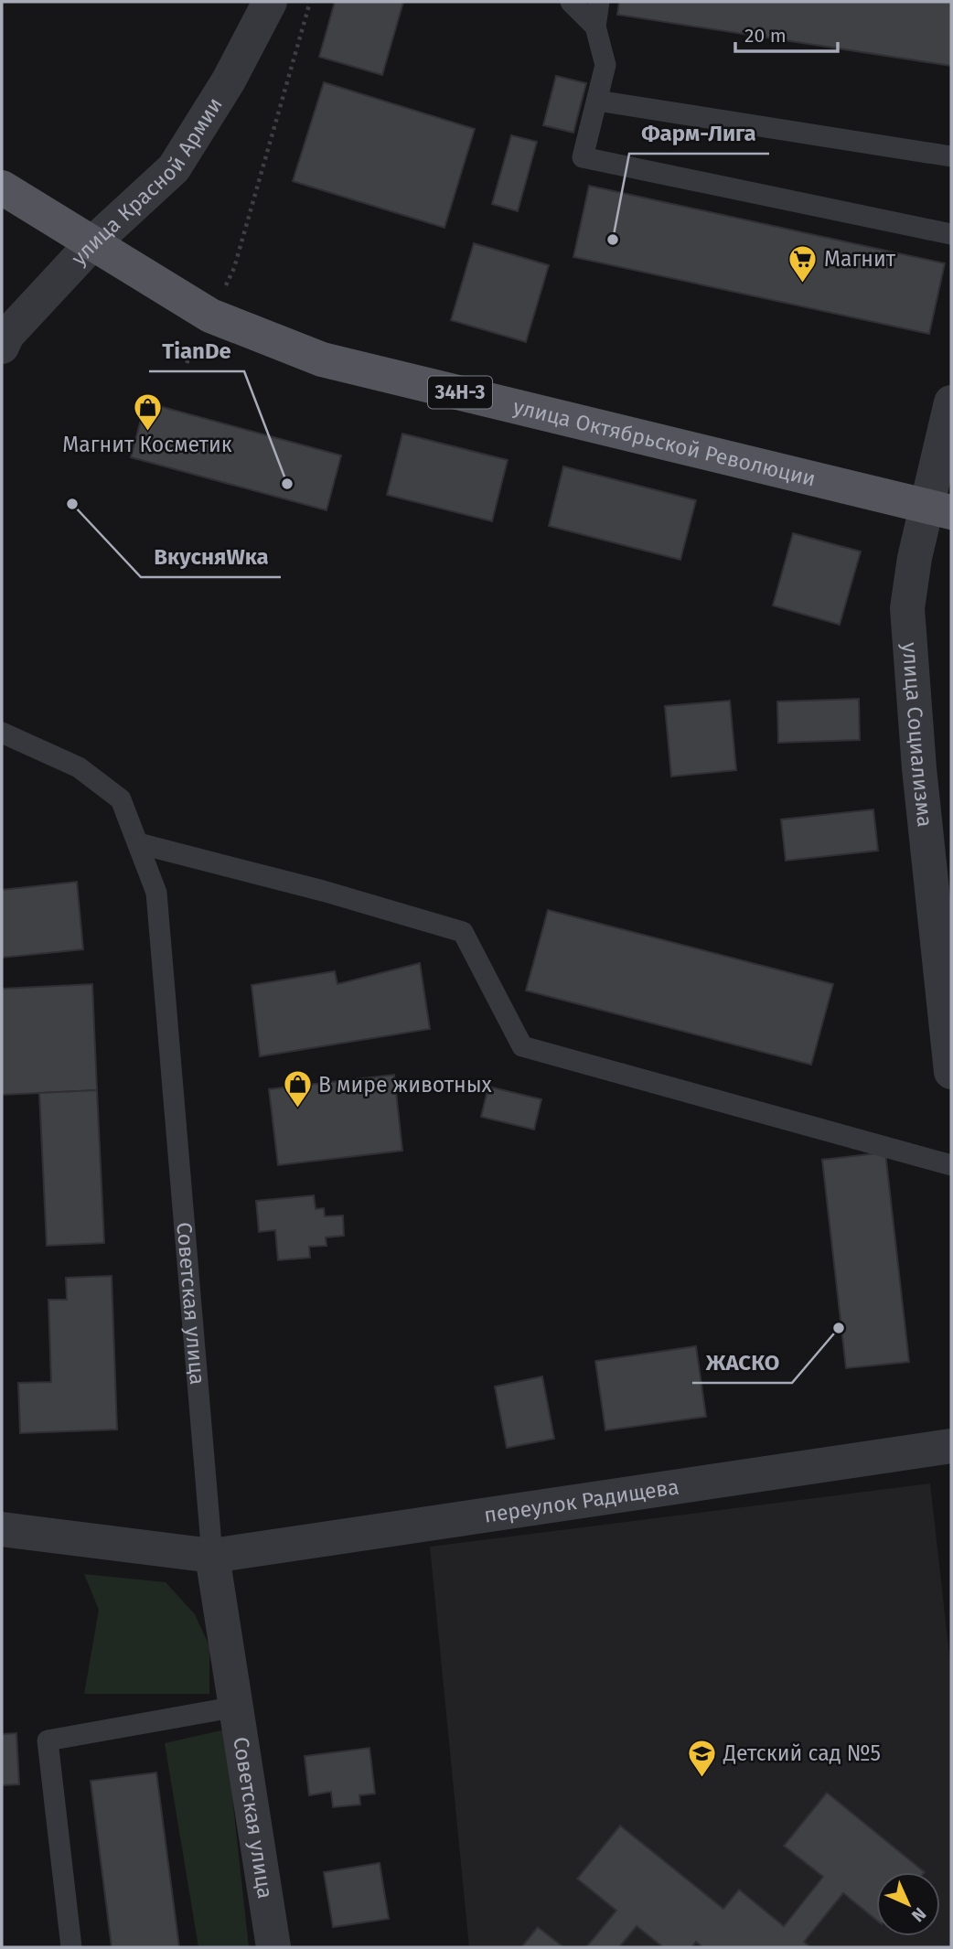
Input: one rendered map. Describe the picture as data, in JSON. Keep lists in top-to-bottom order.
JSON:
{
  "streets": {
    "main road": ["34Н-3", "улица Октябрьской Революции"],
    "street": [
      "улица Красной Армии",
      "улица Социализма",
      "Советская улица",
      "переулок Радищева"
    ]
  },
  "crossings": [
    ["улица Красной Армии", "улица Октябрьской Революции"],
    ["улица Октябрьской Революции", "улица Социализма"],
    ["Советская улица", "переулок Радищева"]
  ],
  "places": {
    "other": [
      "Фарм-Лига",
      "TianDe",
      "ВкусняWка",
      "ЖАСКО"
    ],
    "supermarket": ["Магнит"],
    "shop": ["Магнит Косметик", "В мире животных"],
    "school or university": ["Детский сад №5"]
  },
  "scale_bar": "20 m",
  "north": "bottom right"
}
